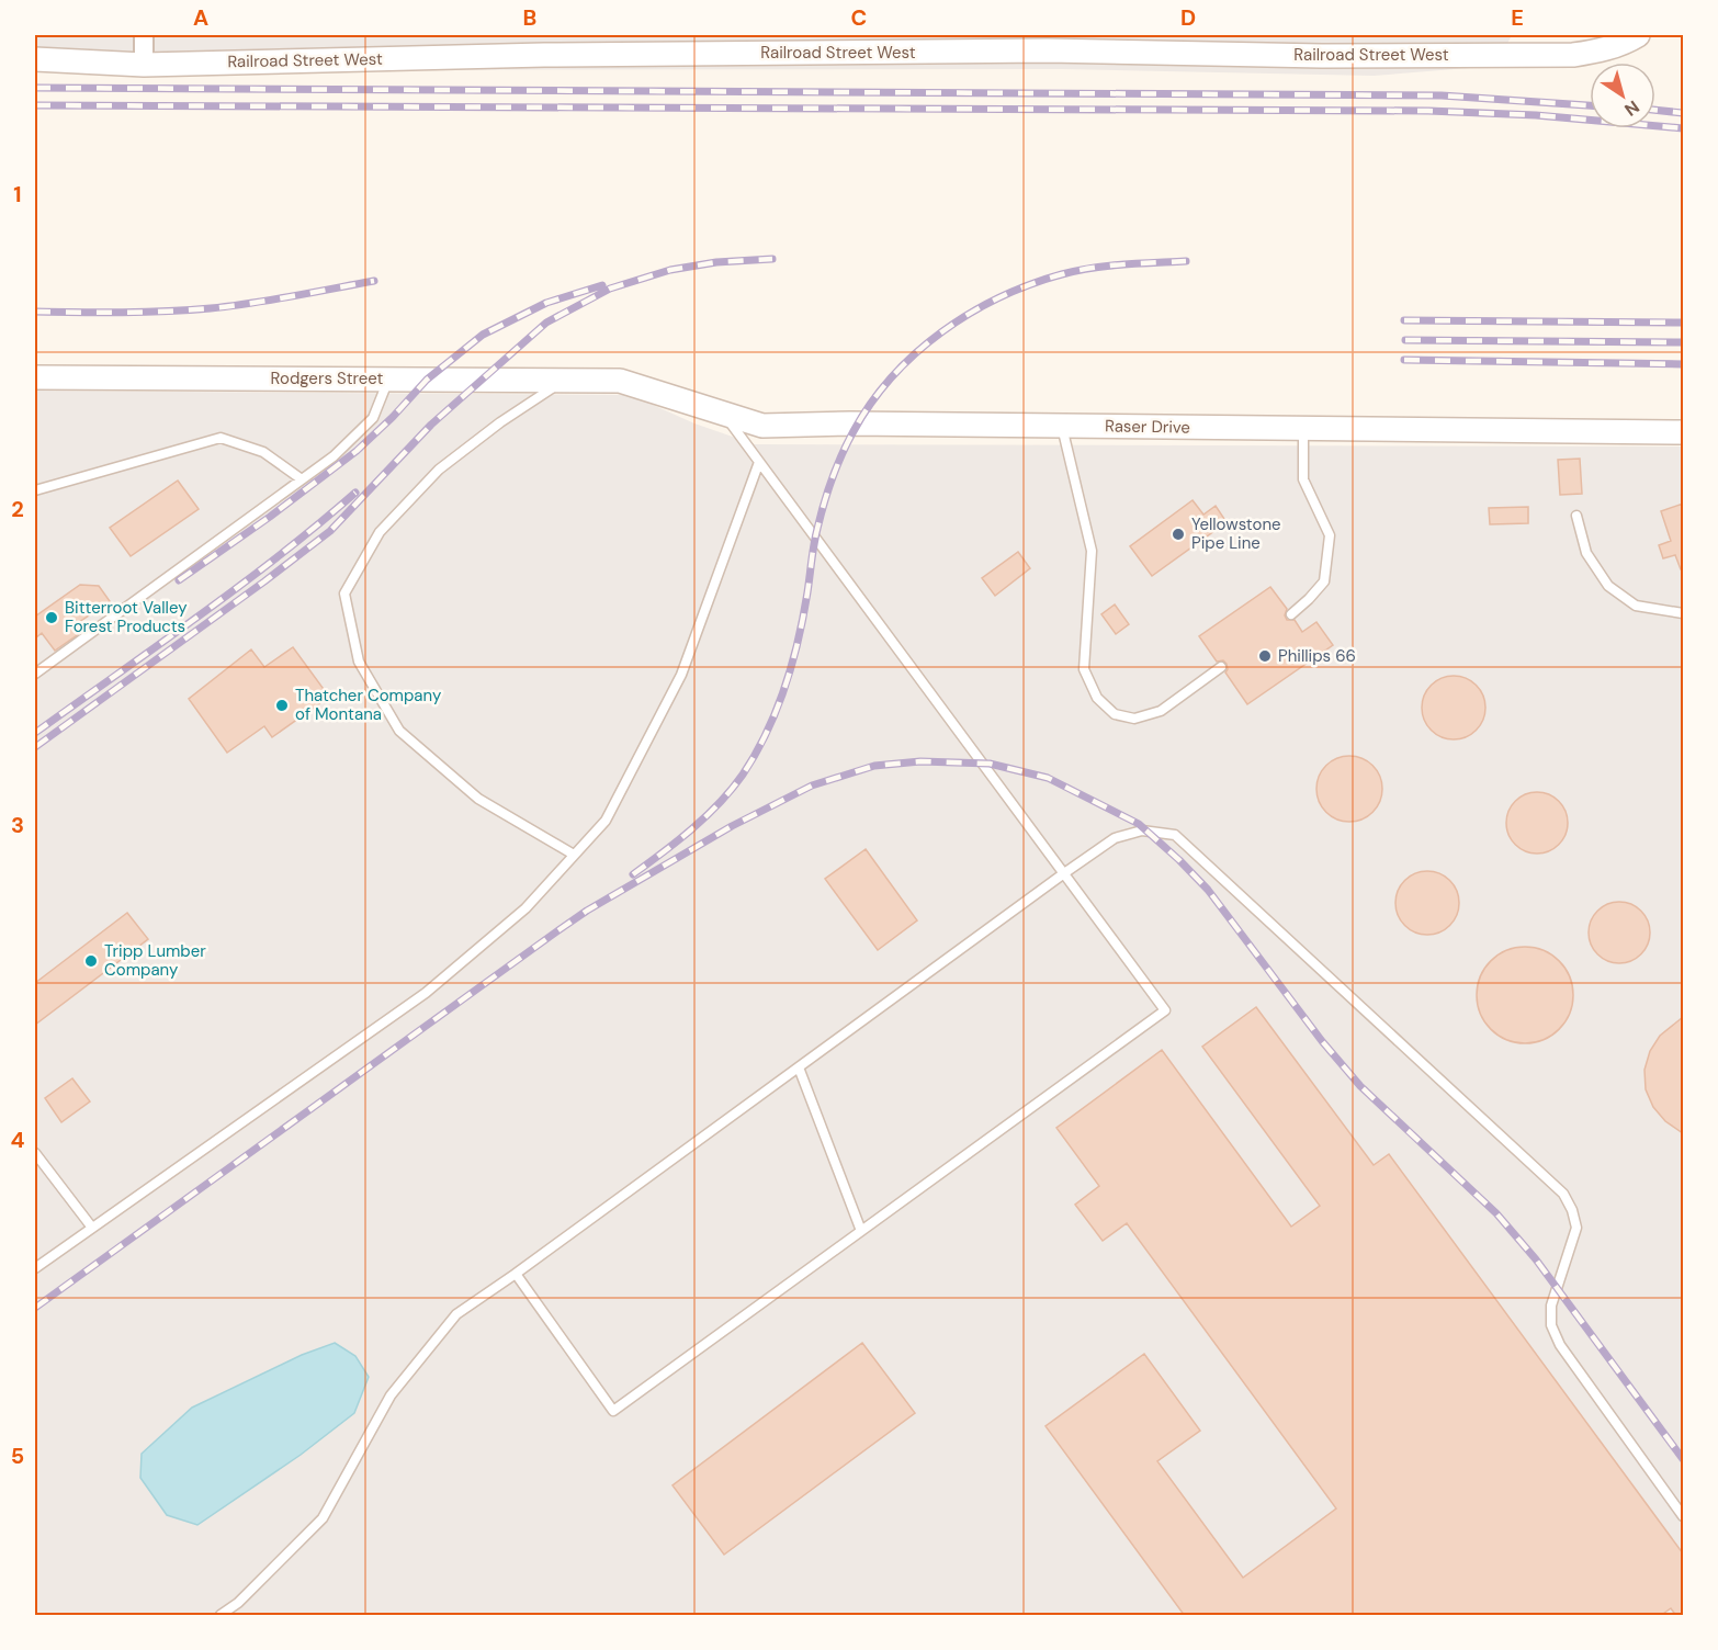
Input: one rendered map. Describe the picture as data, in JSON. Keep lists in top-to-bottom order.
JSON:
{
  "streets": {
    "street": ["Railroad Street West", "Rodgers Street", "Raser Drive"]
  },
  "crossings": [
    ["Rodgers Street", "Raser Drive"]
  ],
  "places": [
    "Yellowstone Pipe Line",
    "Bitterroot Valley Forest Products",
    "Phillips 66",
    "Thatcher Company of Montana",
    "Tripp Lumber Company"
  ],
  "north": "bottom right",
  "grid": {
    "columns": [
      "A",
      "B",
      "C",
      "D",
      "E"
    ],
    "rows": [
      "1",
      "2",
      "3",
      "4",
      "5"
    ]
  }
}
